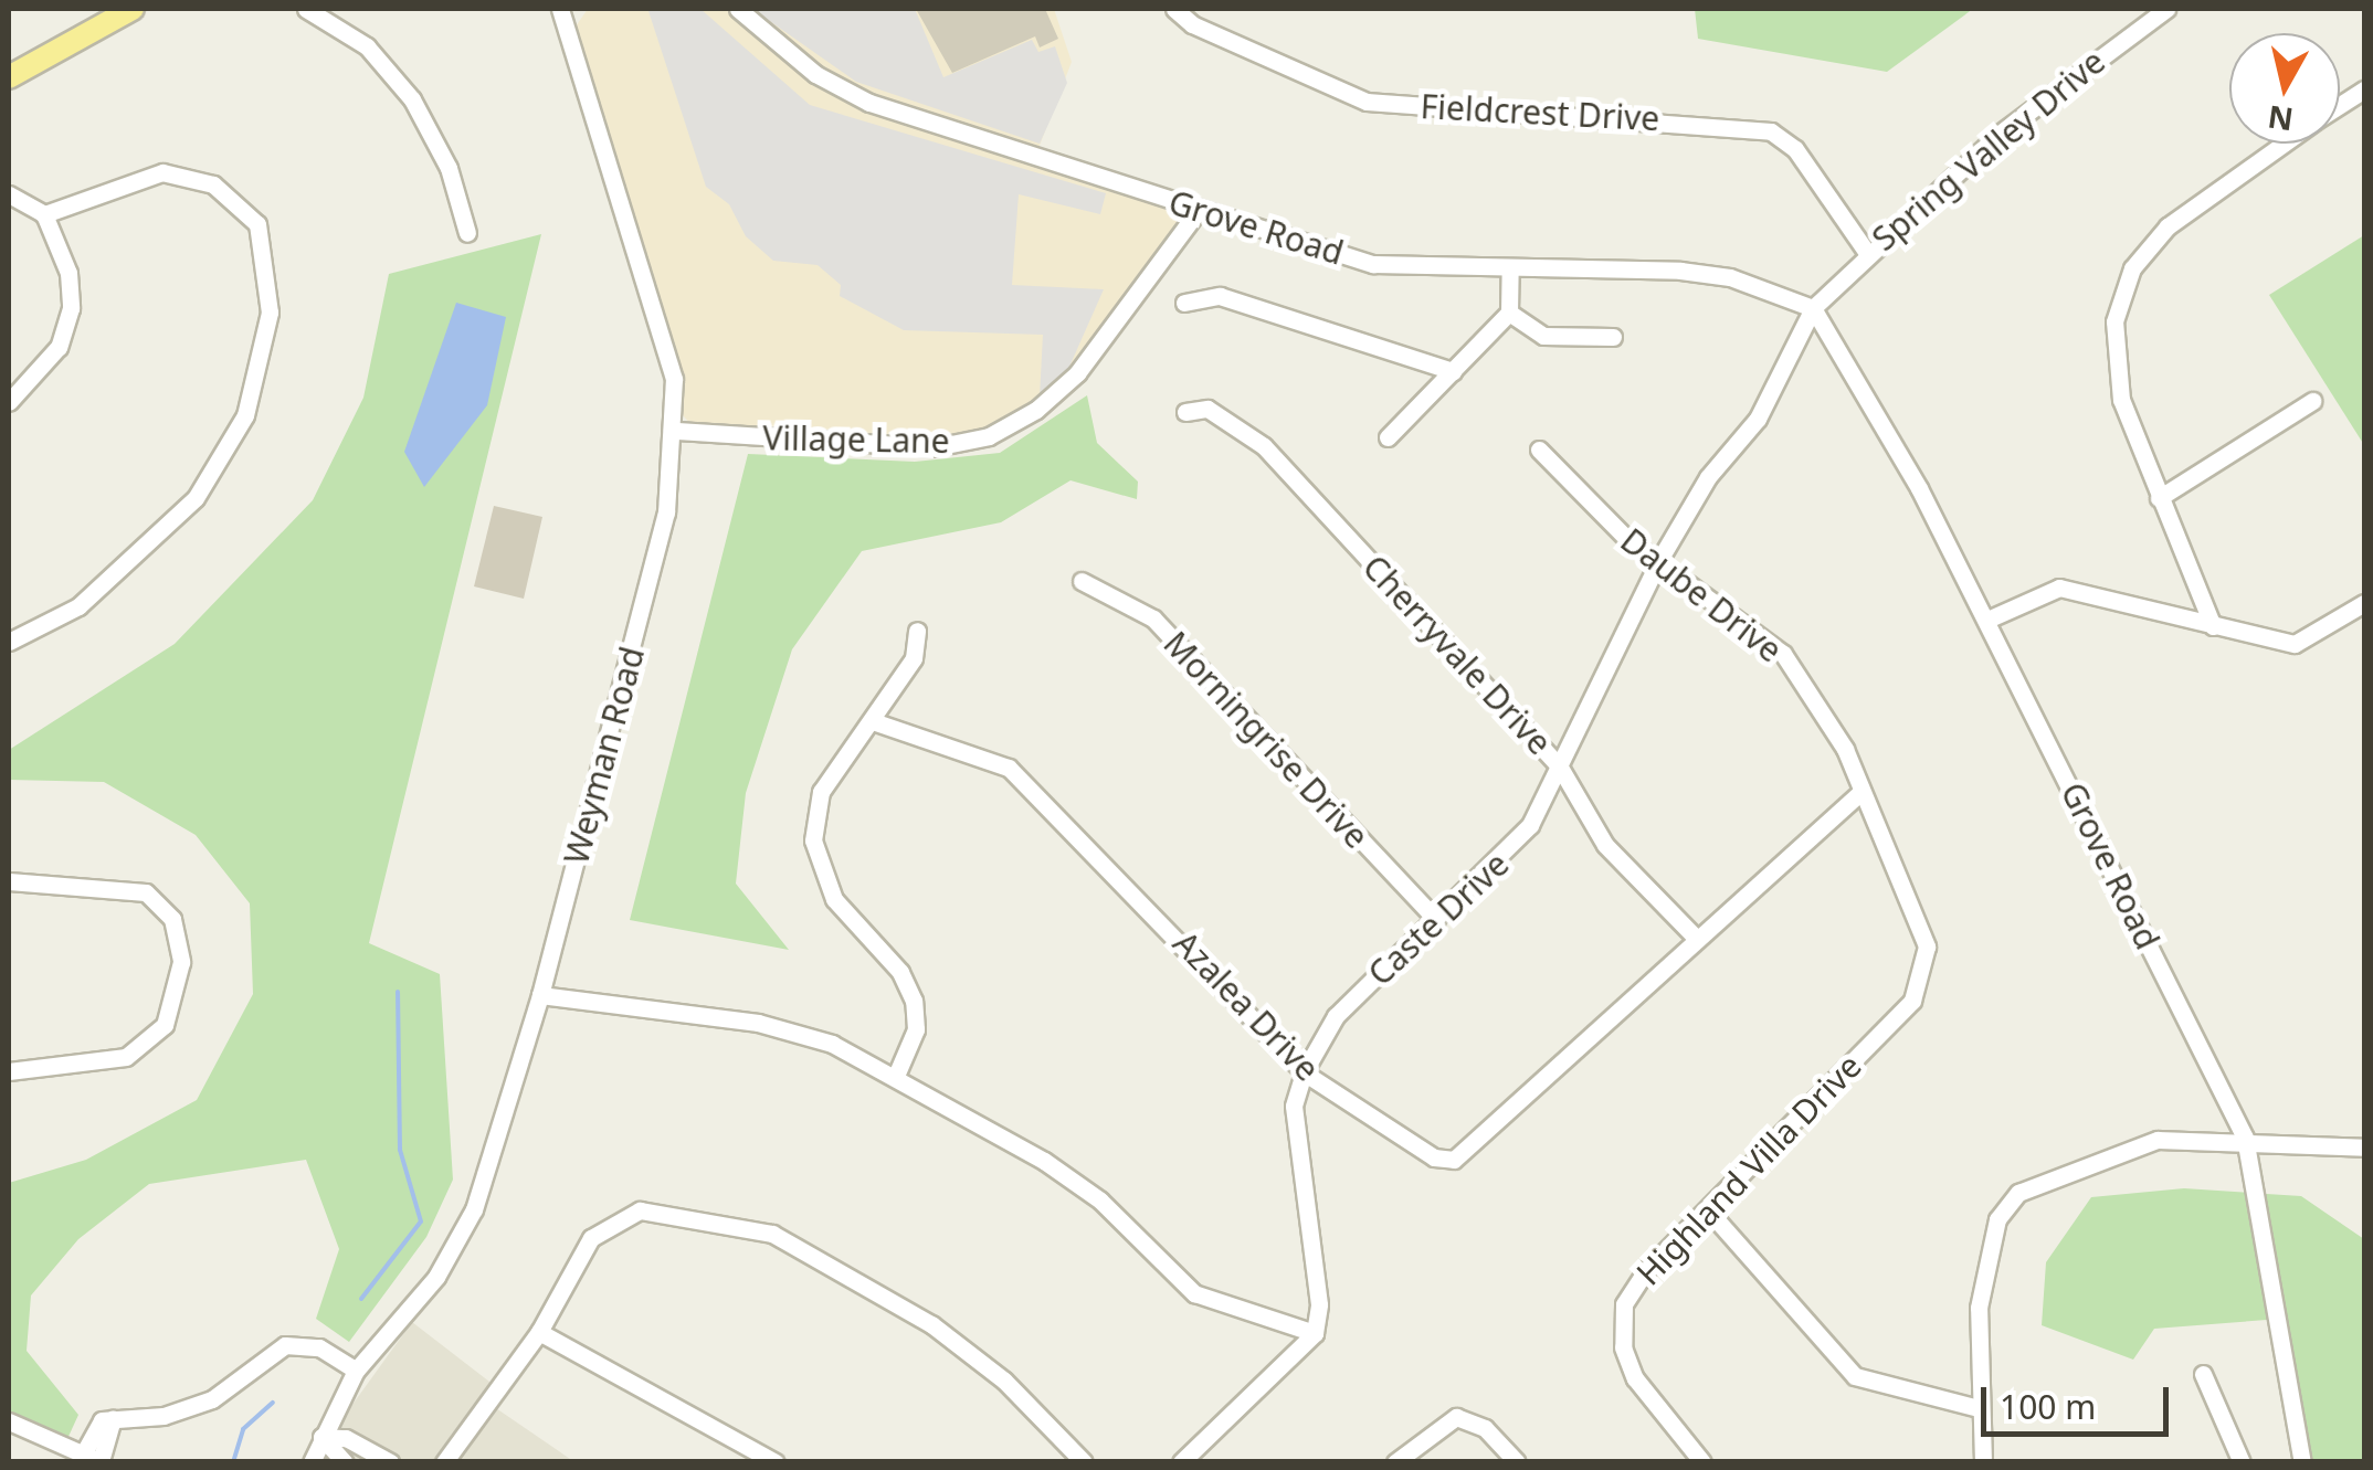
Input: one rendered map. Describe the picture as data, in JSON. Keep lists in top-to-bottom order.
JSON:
{
  "streets": {
    "street": [
      "Fieldcrest Drive",
      "Spring Valley Drive",
      "Grove Road",
      "Village Lane",
      "Daube Drive",
      "Cherryvale Drive",
      "Morningrise Drive",
      "Weyman Road",
      "Caste Drive",
      "Azalea Drive",
      "Highland Villa Drive"
    ]
  },
  "crossings": [
    ["Fieldcrest Drive", "Spring Valley Drive"],
    ["Spring Valley Drive", "Grove Road"],
    ["Spring Valley Drive", "Caste Drive"],
    ["Grove Road", "Village Lane"],
    ["Grove Road", "Caste Drive"],
    ["Village Lane", "Weyman Road"],
    ["Daube Drive", "Caste Drive"],
    ["Daube Drive", "Azalea Drive"],
    ["Daube Drive", "Highland Villa Drive"],
    ["Cherryvale Drive", "Caste Drive"],
    ["Cherryvale Drive", "Azalea Drive"],
    ["Morningrise Drive", "Caste Drive"],
    ["Caste Drive", "Azalea Drive"]
  ],
  "scale_bar": "100 m",
  "north": "bottom"
}
